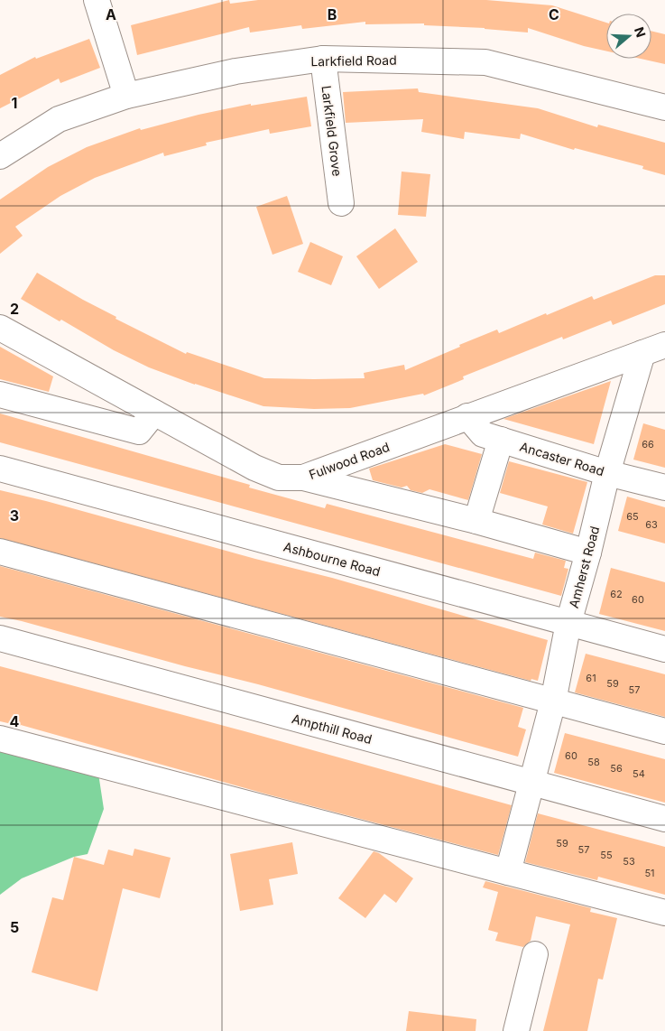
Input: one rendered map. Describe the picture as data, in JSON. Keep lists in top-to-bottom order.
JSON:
{
  "streets": {
    "street": [
      "Larkfield Road",
      "Larkfield Grove",
      "Ancaster Road",
      "Fulwood Road",
      "Ashbourne Road",
      "Amherst Road",
      "Ampthill Road"
    ]
  },
  "crossings": [
    ["Larkfield Road", "Larkfield Grove"],
    ["Ancaster Road", "Fulwood Road"],
    ["Ancaster Road", "Amherst Road"],
    ["Fulwood Road", "Amherst Road"],
    ["Ashbourne Road", "Amherst Road"],
    ["Amherst Road", "Ampthill Road"]
  ],
  "house_numbers": [
    "66",
    "65",
    "63",
    "62",
    "60",
    "61",
    "59",
    "57",
    "60",
    "58",
    "56",
    "54",
    "59",
    "57",
    "55",
    "53",
    "51"
  ],
  "north": "right",
  "grid": {
    "columns": ["A", "B", "C"],
    "rows": [
      "1",
      "2",
      "3",
      "4",
      "5"
    ]
  }
}
